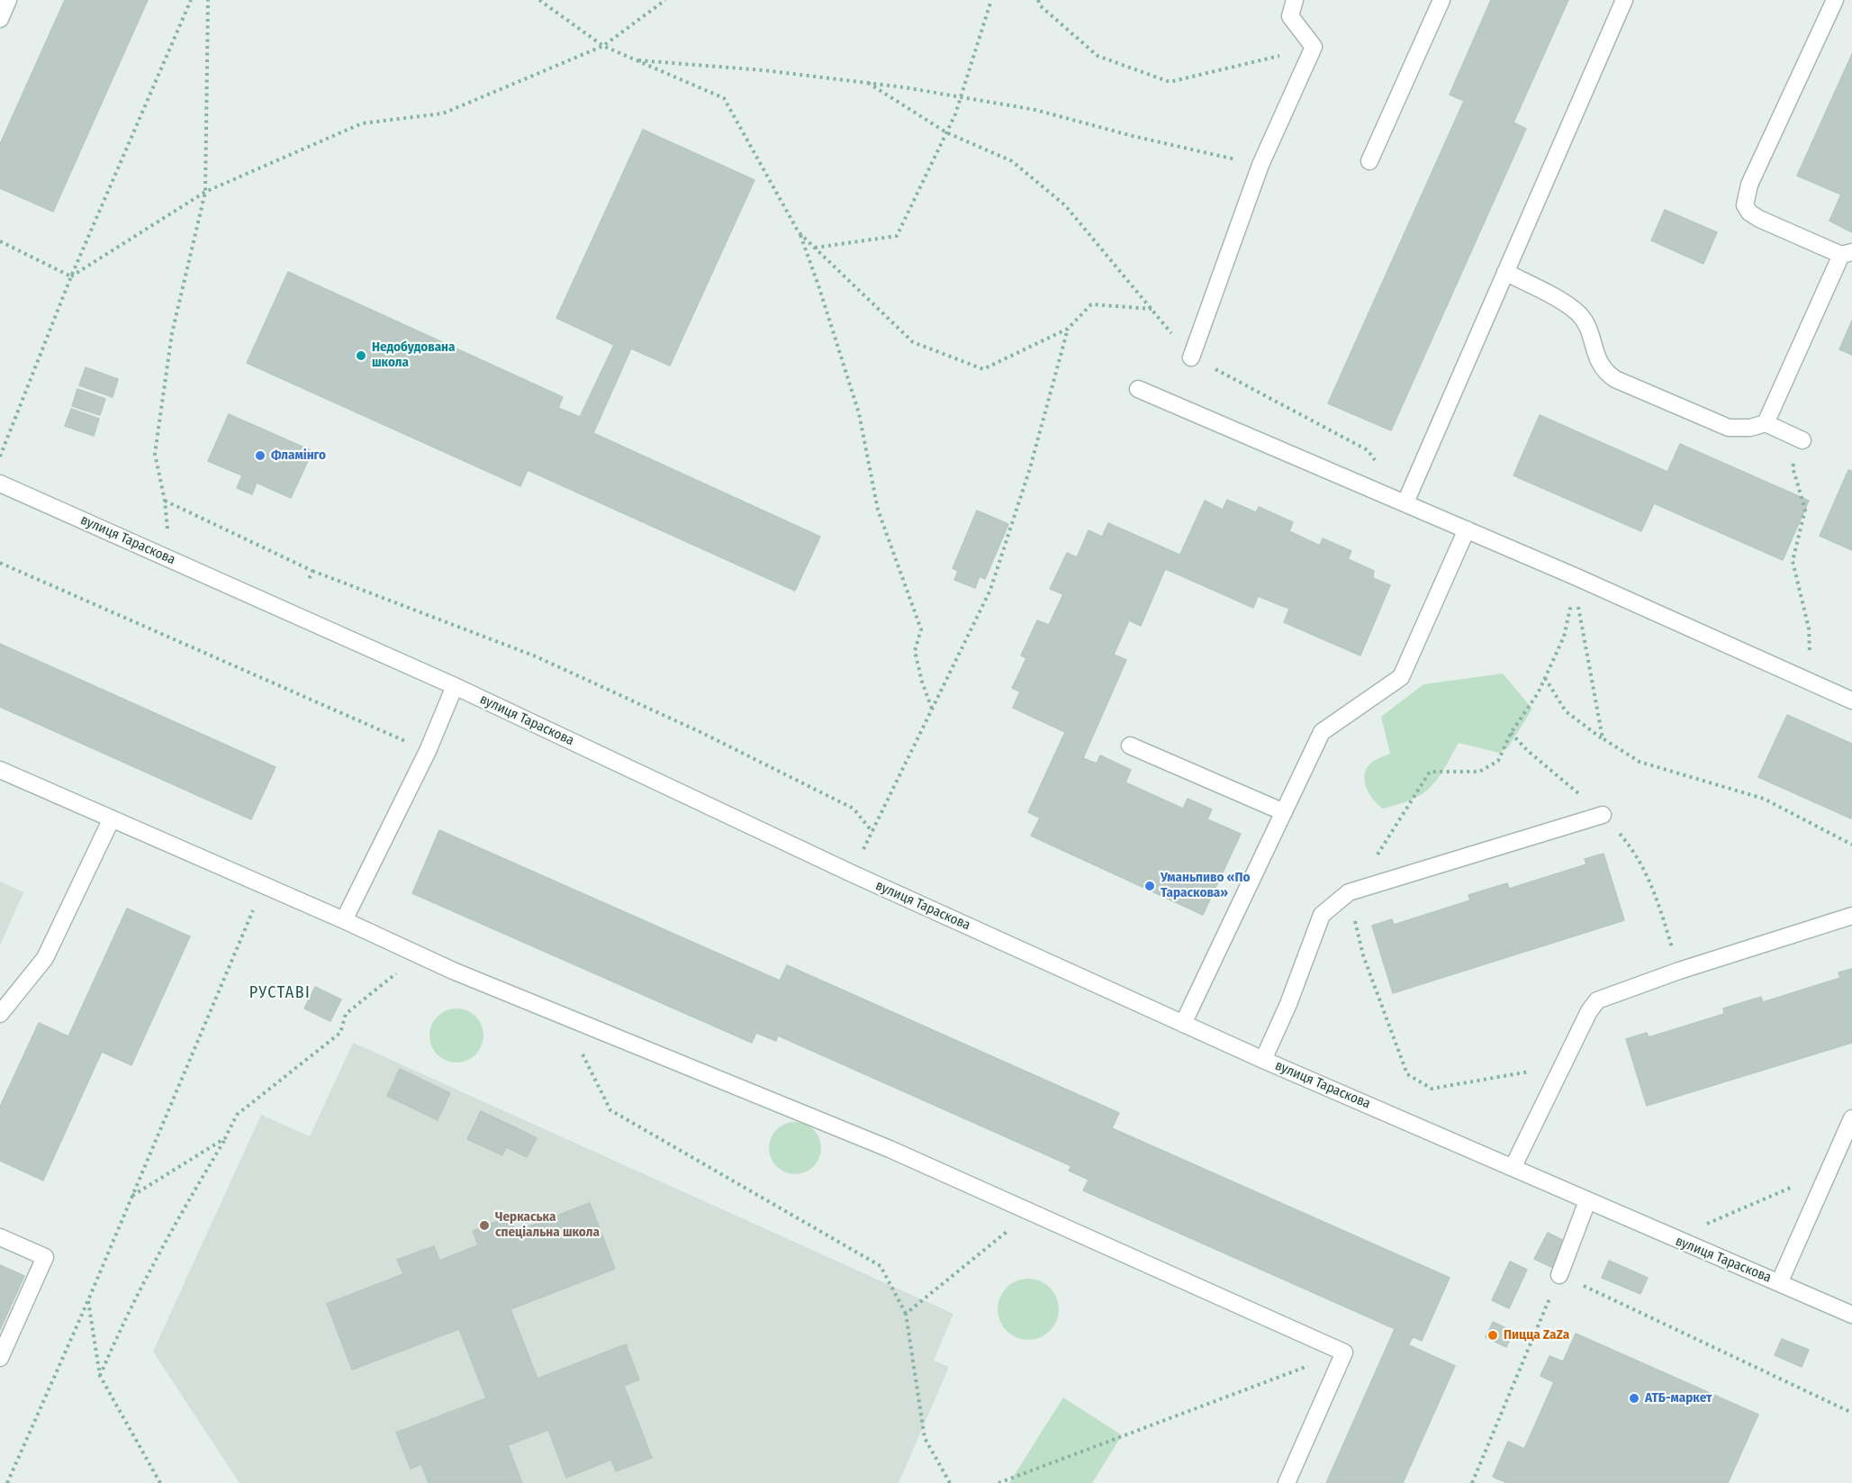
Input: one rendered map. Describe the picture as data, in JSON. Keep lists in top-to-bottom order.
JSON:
{
  "streets": {
    "street": ["вулиця Тараскова"]
  },
  "districts": ["РУСТАВІ"],
  "places": [
    "Недобудована школа",
    "Фламінго",
    "Уманьпиво «По Тараскова»",
    "Черкаська спеціальна школа",
    "Пицца ZaZa",
    "АТБ-маркет"
  ]
}
